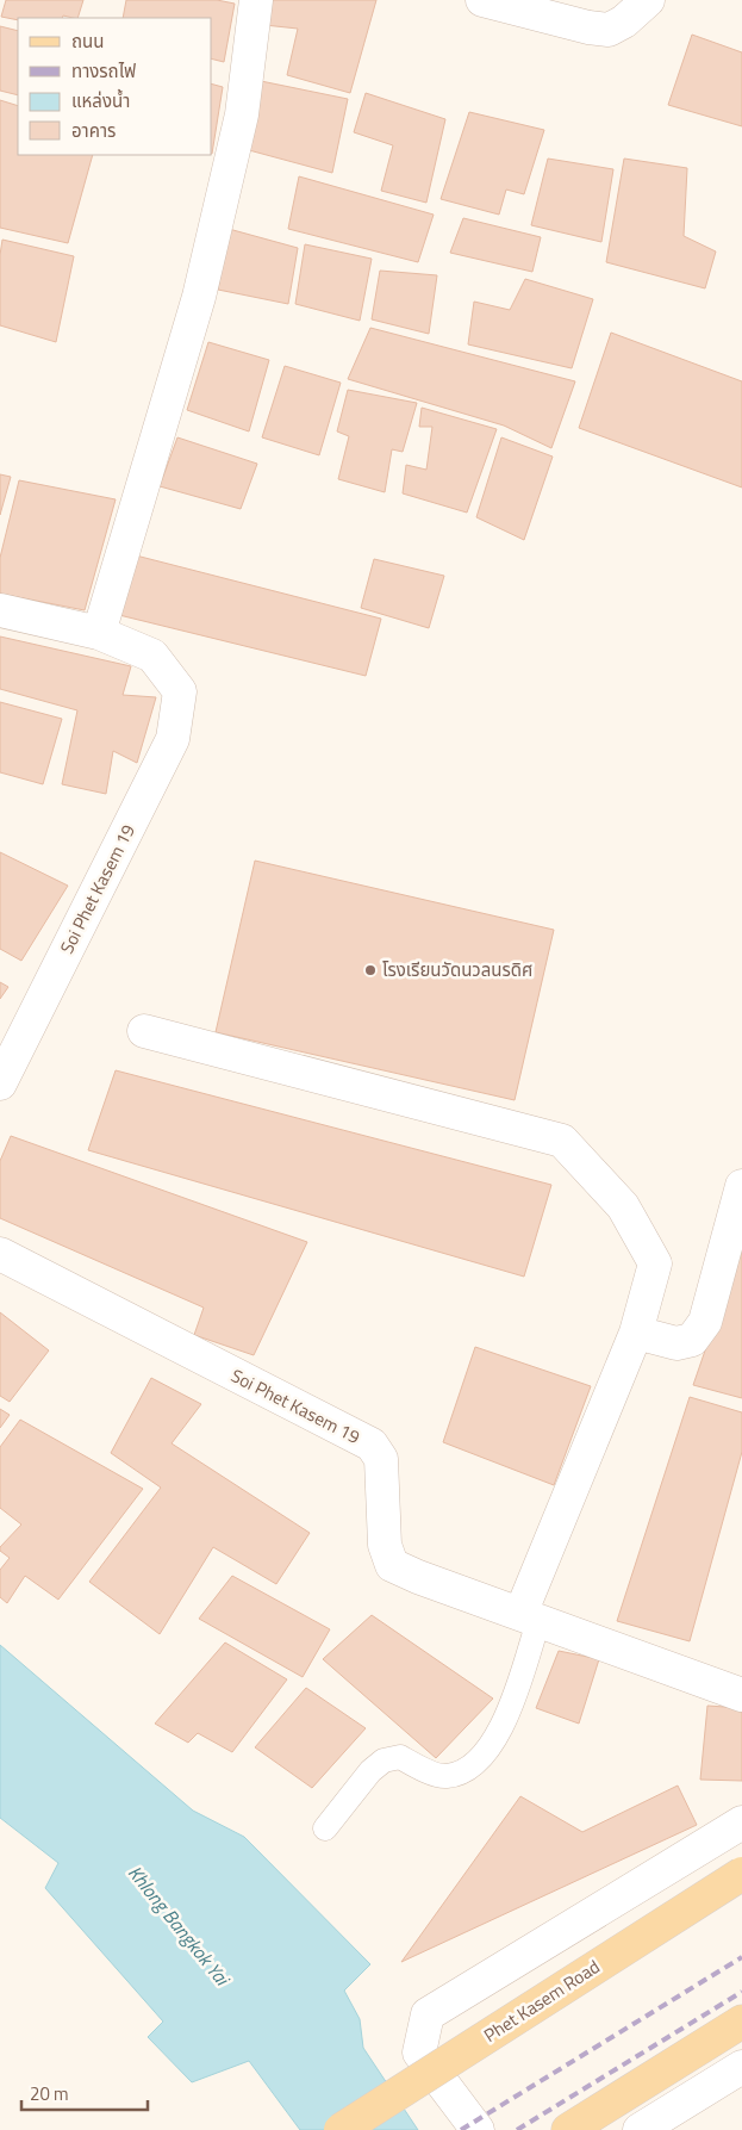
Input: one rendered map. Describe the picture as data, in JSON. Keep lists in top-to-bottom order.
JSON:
{
  "streets": {
    "main road": ["Phet Kasem Road"],
    "street": ["Soi Phet Kasem 19"]
  },
  "water": ["Khlong Bangkok Yai"],
  "places": ["โรงเรียนวัดนวลนรดิศ"],
  "legend": [
    "ถนน",
    "ทางรถไฟ",
    "แหล่งน้ำ",
    "อาคาร"
  ],
  "scale_bar": "20 m"
}
